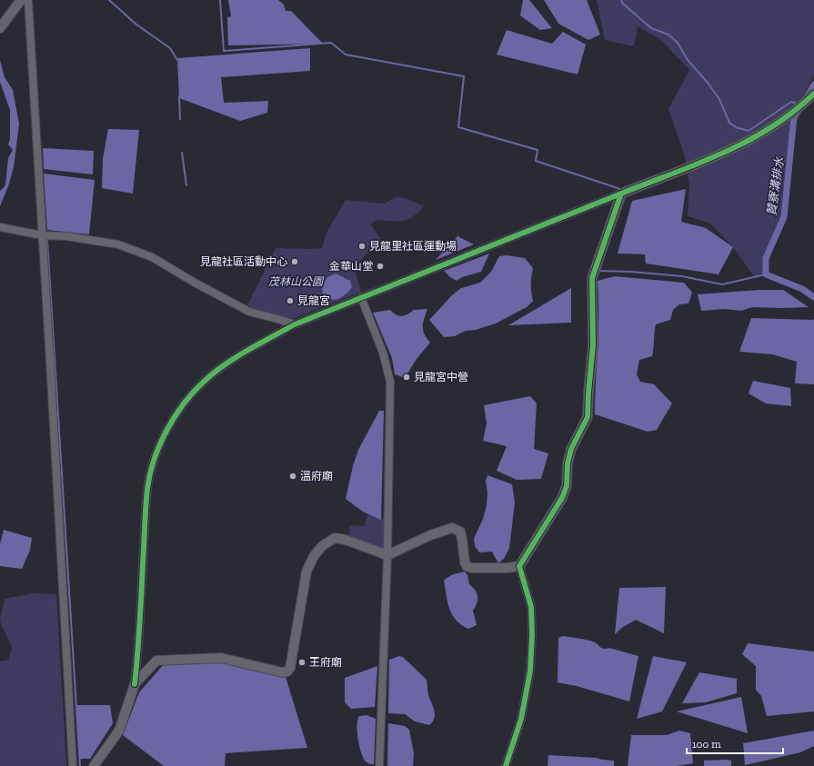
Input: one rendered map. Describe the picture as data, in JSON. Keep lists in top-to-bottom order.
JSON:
{
  "water": ["贊寮溝排水"],
  "parks": ["茂林山公園"],
  "places": [
    "見龍里社區運動場",
    "見龍社區活動中心",
    "金華山堂",
    "見龍宮",
    "見龍宮中營",
    "溫府廟",
    "王府廟"
  ],
  "scale_bar": "100 m"
}
